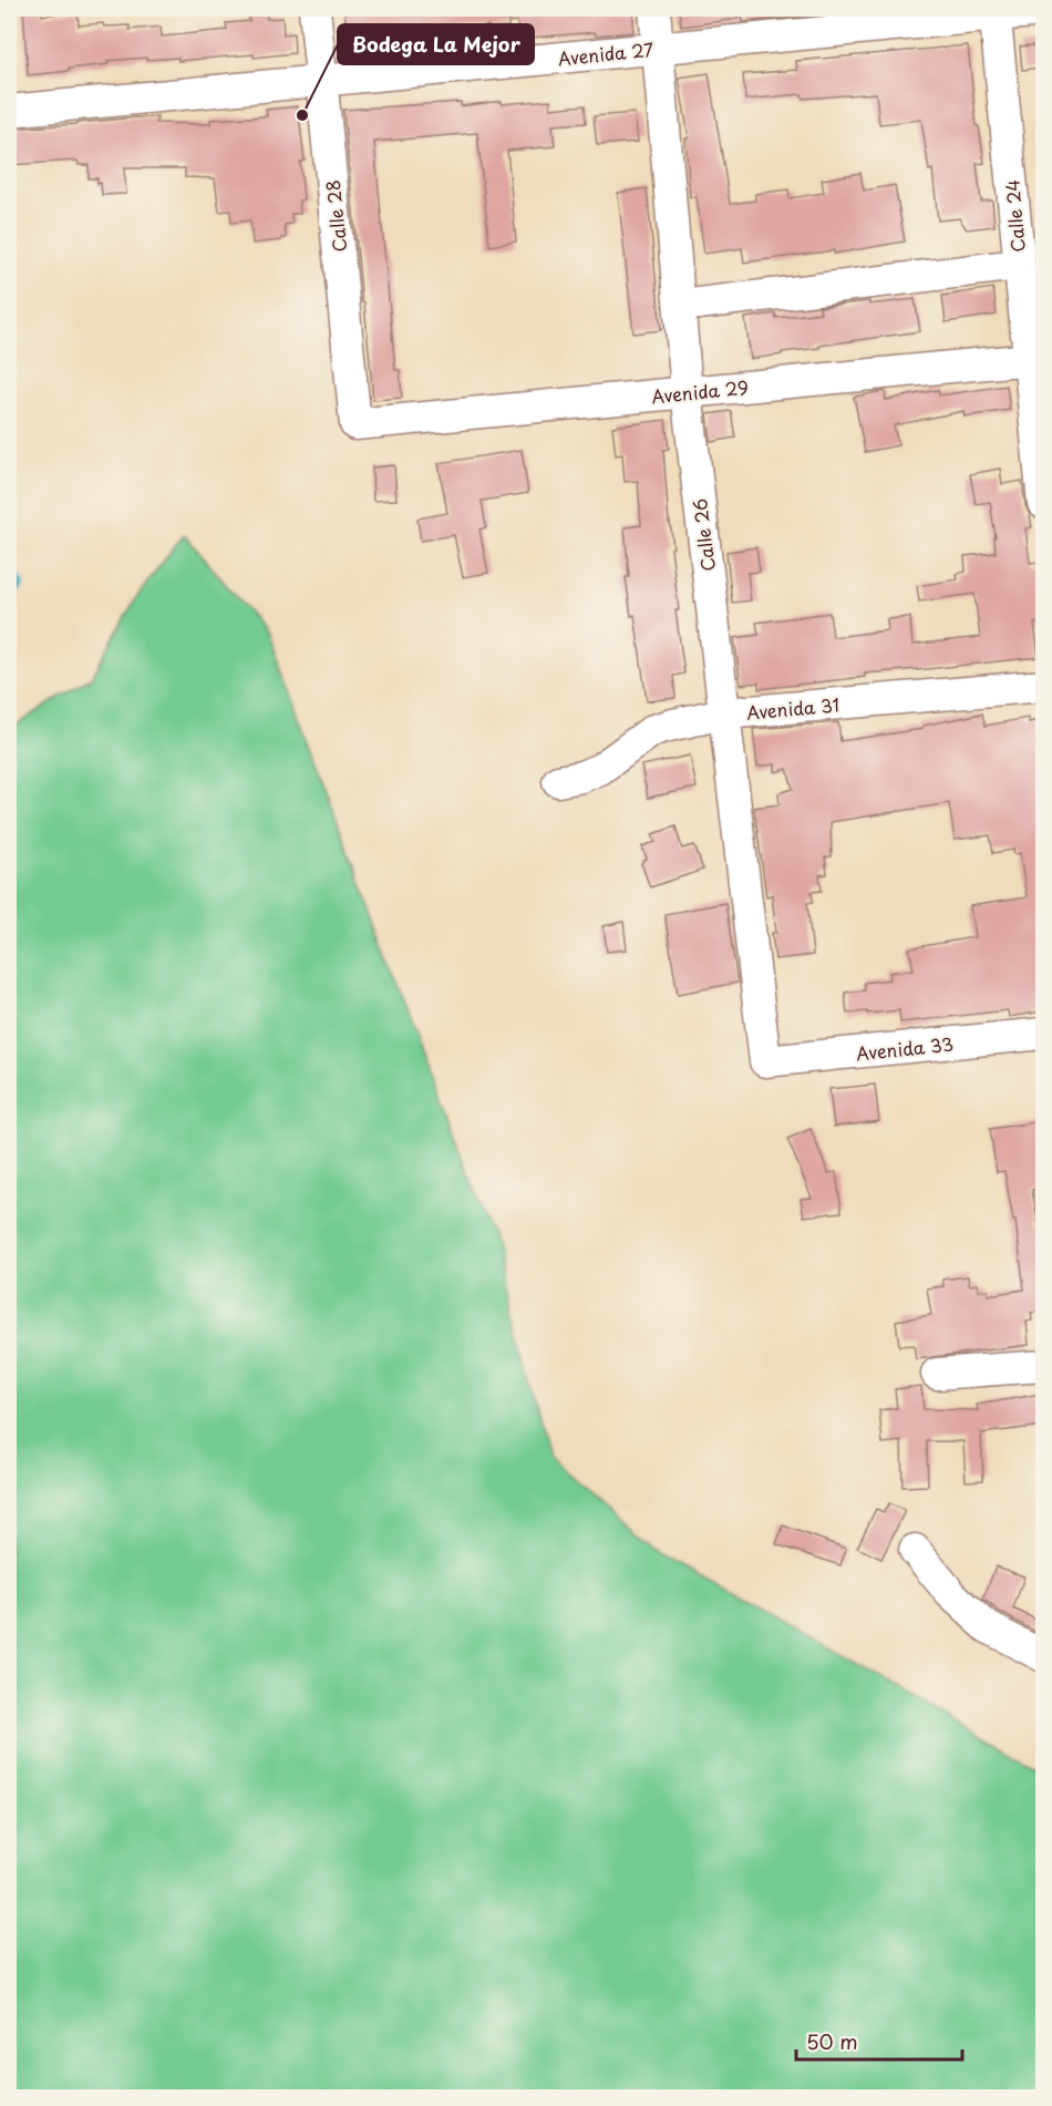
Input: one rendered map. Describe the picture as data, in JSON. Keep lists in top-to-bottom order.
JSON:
{
  "streets": {
    "street": [
      "Avenida 27",
      "Calle 28",
      "Calle 24",
      "Avenida 29",
      "Calle 26",
      "Avenida 31",
      "Avenida 33"
    ]
  },
  "crossings": [
    ["Avenida 27", "Calle 28"],
    ["Avenida 27", "Calle 24"],
    ["Avenida 27", "Calle 26"],
    ["Calle 28", "Avenida 29"],
    ["Calle 24", "Avenida 29"],
    ["Avenida 29", "Calle 26"],
    ["Calle 26", "Avenida 31"],
    ["Calle 26", "Avenida 33"]
  ],
  "places": ["Bodega La Mejor"],
  "scale_bar": "50 m"
}
